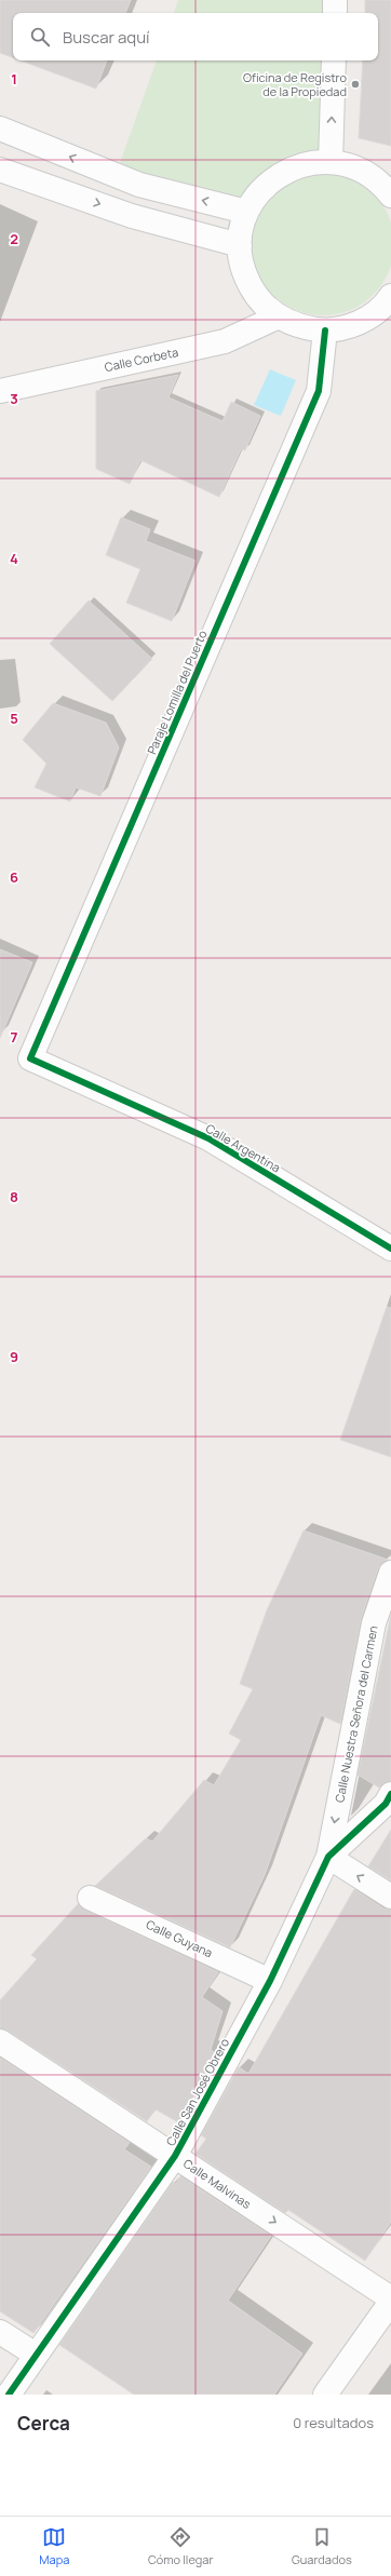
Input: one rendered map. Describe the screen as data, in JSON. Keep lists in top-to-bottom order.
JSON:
{
  "streets": {
    "street": [
      "Calle Corbeta",
      "Paraje Lomilla del Puerto",
      "Calle Argentina",
      "Calle Nuestra Señora del Carmen",
      "Calle Guyana",
      "Calle San José Obrero",
      "Calle Malvinas"
    ]
  },
  "crossings": [
    ["Paraje Lomilla del Puerto", "Calle Argentina"],
    ["Calle Nuestra Señora del Carmen", "Calle San José Obrero"],
    ["Calle Guyana", "Calle San José Obrero"],
    ["Calle San José Obrero", "Calle Malvinas"]
  ],
  "one_way": ["Calle Nuestra Señora del Carmen", "Calle Malvinas"],
  "places": ["Oficina de Registro de la Propiedad"],
  "page": {
    "search": "Buscar aquí",
    "heading": ["Cerca", "0 resultados"],
    "nav": ["Mapa", "Cómo llegar", "Guardados"]
  },
  "grid": {
    "rows": [
      "1",
      "2",
      "3",
      "4",
      "5",
      "6",
      "7",
      "8",
      "9"
    ]
  }
}
